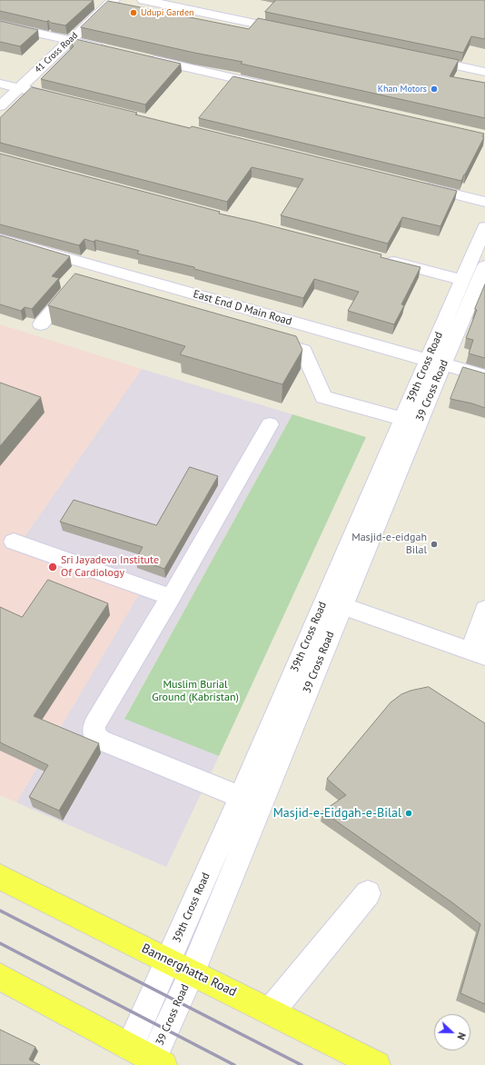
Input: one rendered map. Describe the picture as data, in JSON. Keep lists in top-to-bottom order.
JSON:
{
  "streets": {
    "main road": ["Bannerghatta Road"],
    "street": [
      "41 Cross Road",
      "East End D Main Road",
      "39th Cross Road",
      "39 Cross Road"
    ]
  },
  "crossings": [
    ["East End D Main Road", "39th Cross Road"],
    ["East End D Main Road", "39 Cross Road"],
    ["39th Cross Road", "39 Cross Road"],
    ["39th Cross Road", "Bannerghatta Road"],
    ["39 Cross Road", "Bannerghatta Road"]
  ],
  "parks": ["Muslim Burial Ground (Kabristan)"],
  "places": [
    "Udupi Garden",
    "Khan Motors",
    "Masjid-e-eidgah Bilal",
    "Sri Jayadeva Institute Of Cardiology",
    "Masjid-e-Eidgah-e-Bilal"
  ],
  "north": "right"
}
